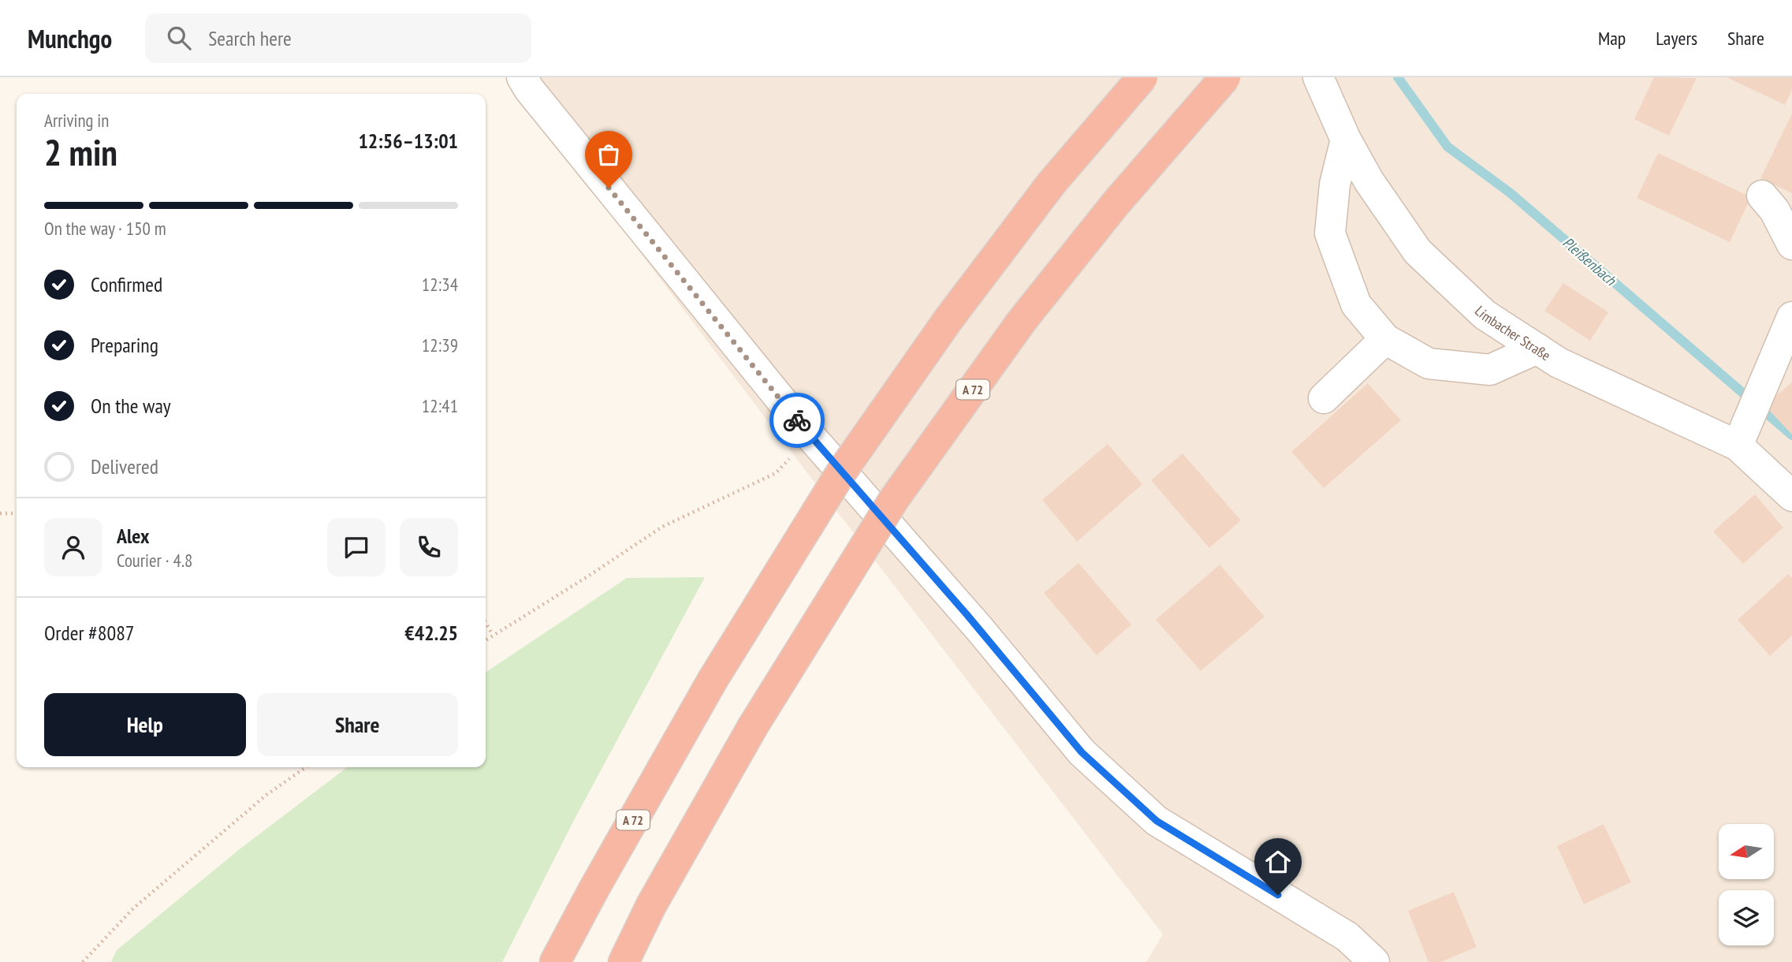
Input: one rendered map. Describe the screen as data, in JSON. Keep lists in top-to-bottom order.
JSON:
{
  "streets": {
    "highway": ["A 72"],
    "street": ["Limbacher Straße"]
  },
  "water": ["Pleißenbach"],
  "north": "left",
  "page": {
    "header": "Munchgo",
    "search": "Search here",
    "nav": ["Map", "Layers", "Share"],
    "heading": ["2 min", "Arriving in", "12:56–13:01"],
    "panel": [
      "Alex",
      "Courier · 4.8",
      "Order #8087",
      "€42.25"
    ],
    "bar": "On the way · 150 m",
    "list": [
      ["Confirmed", "12:34"],
      ["Preparing", "12:39"],
      ["On the way", "12:41"],
      "Delivered"
    ],
    "buttons": ["Help", "Share"]
  }
}
